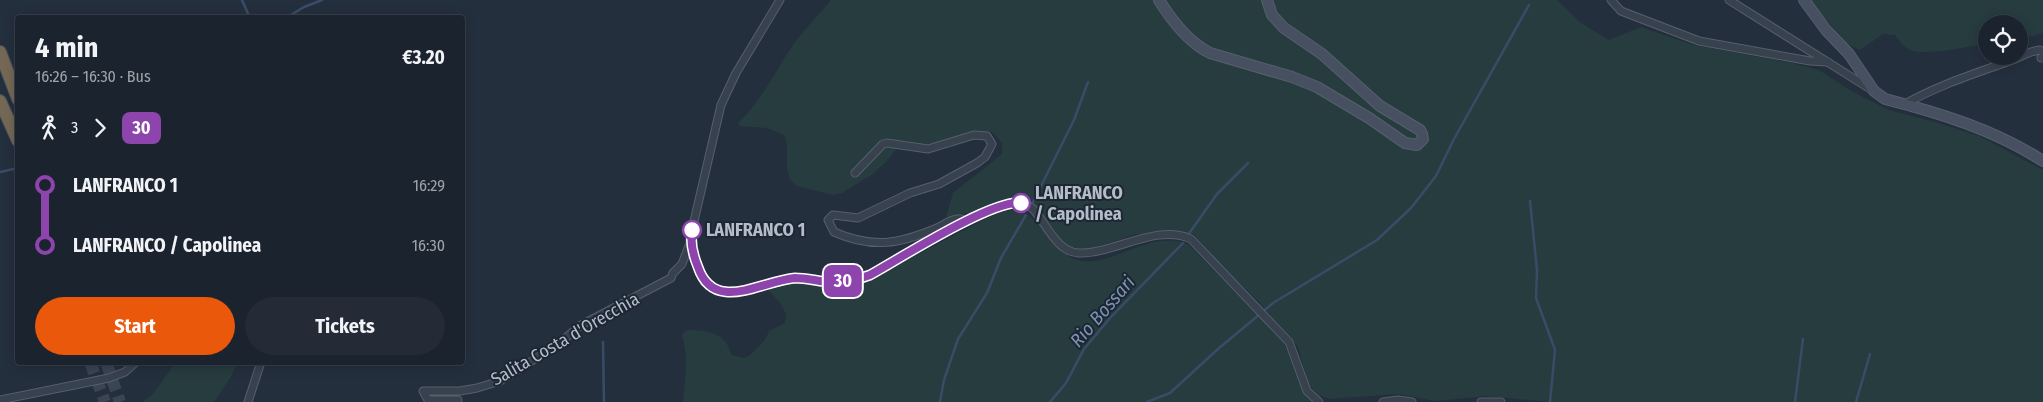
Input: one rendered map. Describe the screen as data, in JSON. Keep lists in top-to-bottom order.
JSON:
{
  "streets": {
    "street": ["Salita Costa d'Orecchia"]
  },
  "water": ["Rio Bossari"],
  "places": ["LANFRANCO / Capolinea", "LANFRANCO 1"],
  "lines": ["bus line 30"],
  "page": {
    "on_map": "30",
    "heading": ["4 min", "16:26 – 16:30 · Bus", "€3.20"],
    "legs": ["3", "30"],
    "list": [
      {
        "name": "LANFRANCO 1",
        "value": "16:29"
      },
      {
        "name": "LANFRANCO / Capolinea",
        "value": "16:30"
      }
    ],
    "buttons": ["Start", "Tickets"]
  }
}
